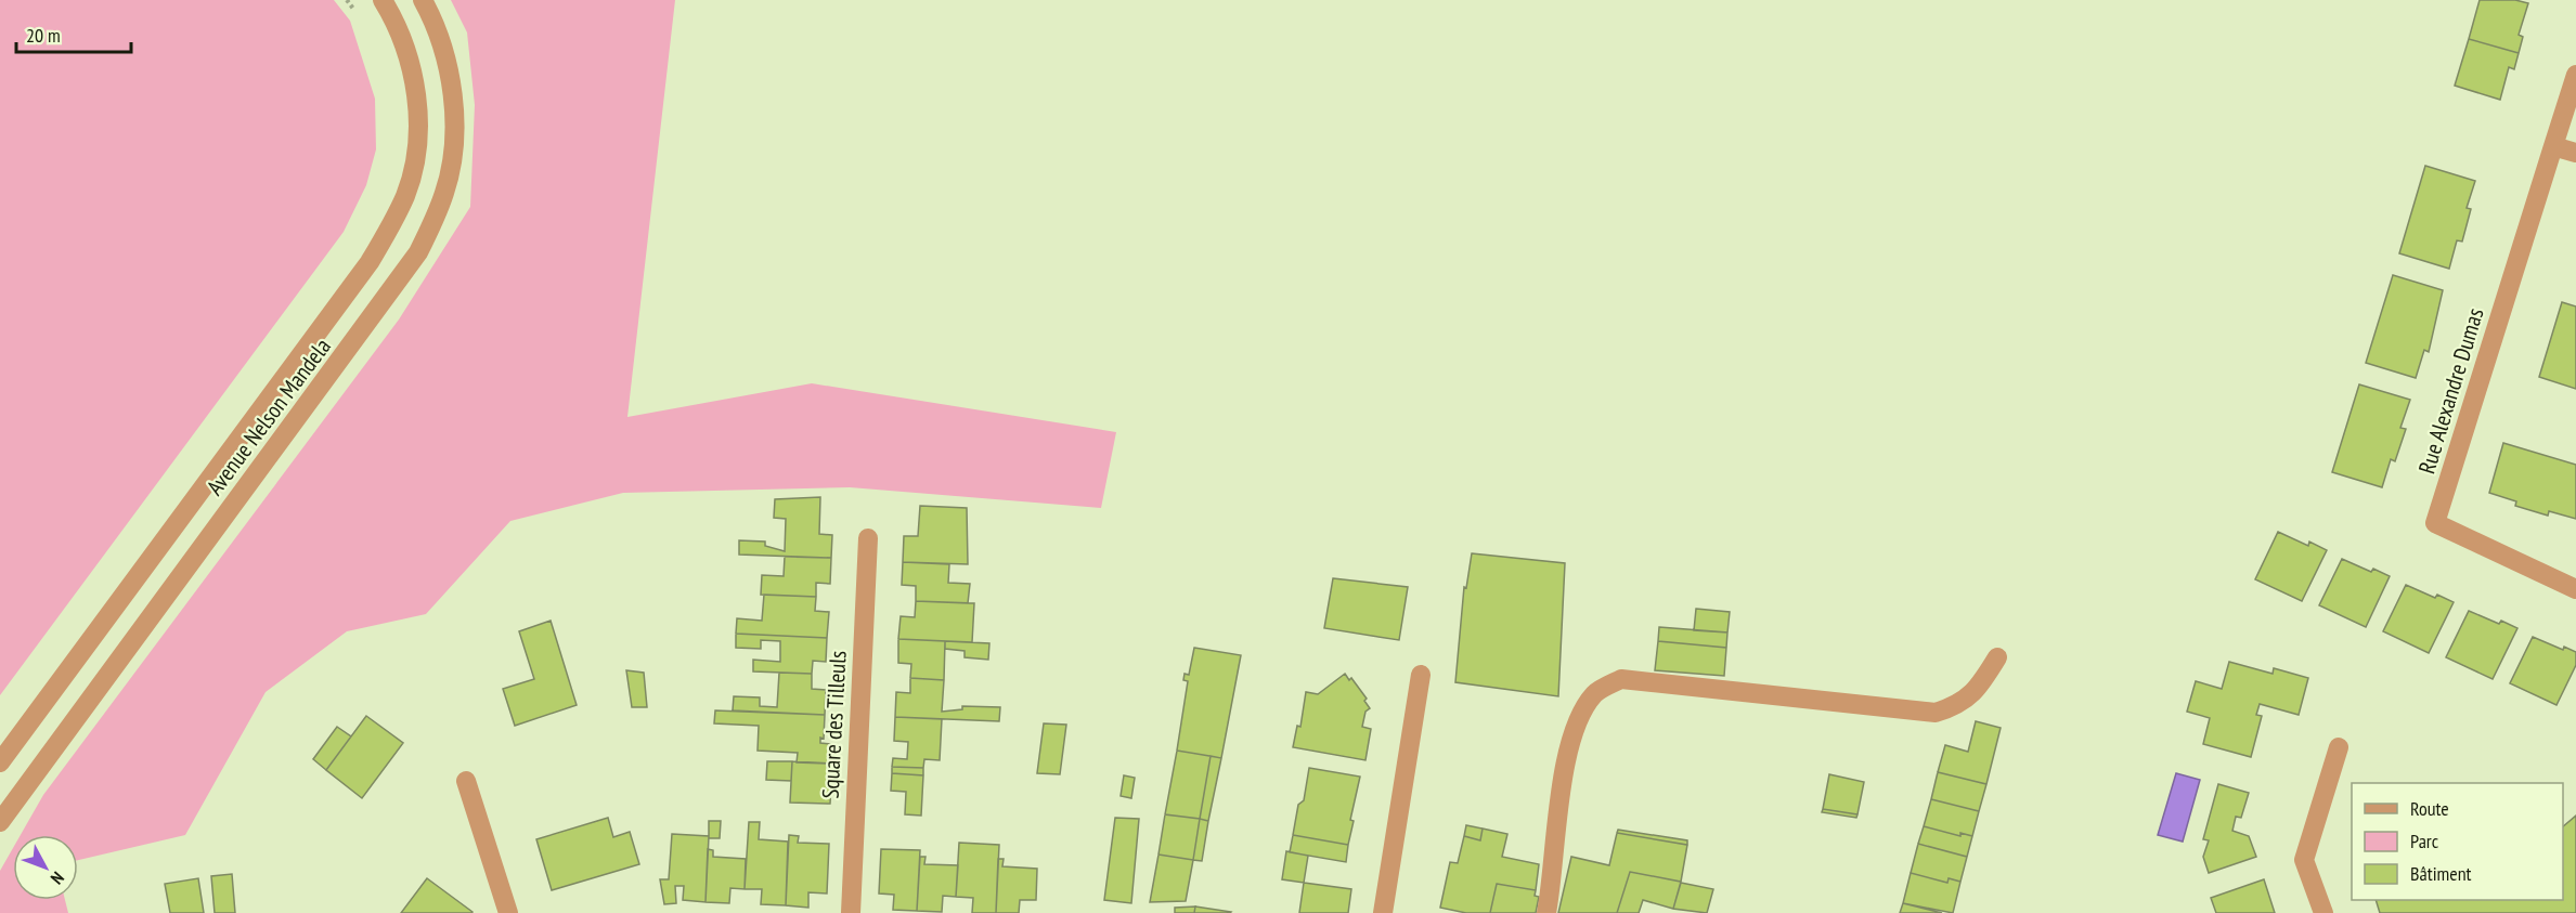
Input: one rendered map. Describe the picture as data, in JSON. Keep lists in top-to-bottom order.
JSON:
{
  "streets": {
    "street": ["Rue Alexandre Dumas", "Avenue Nelson Mandela", "Square des Tilleuls"]
  },
  "legend": ["Route", "Parc", "Bâtiment"],
  "scale_bar": "20 m",
  "north": "bottom right"
}
